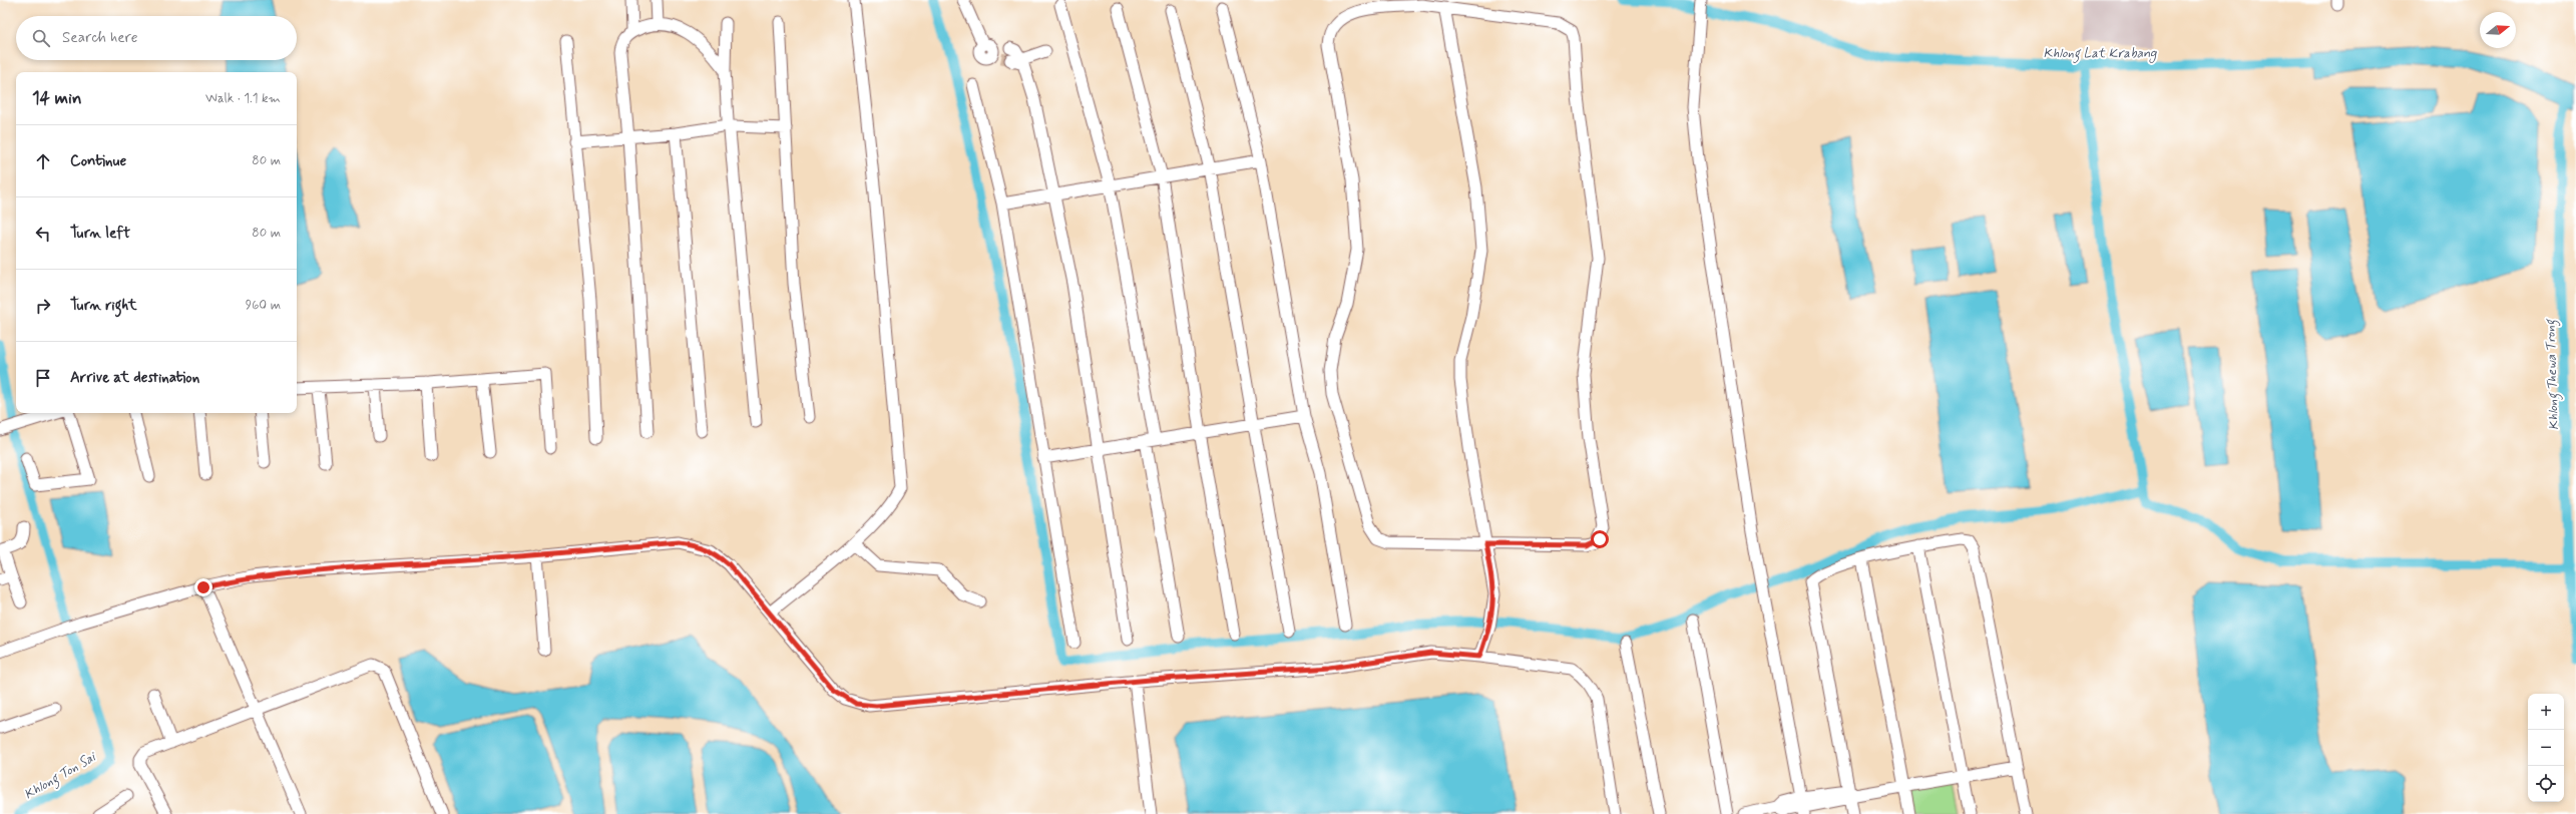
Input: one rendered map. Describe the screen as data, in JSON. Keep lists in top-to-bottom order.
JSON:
{
  "water": ["Khlong Lat Krabang", "Khlong Thewa Trong", "Khlong Ton Sai"],
  "north": "right",
  "page": {
    "search": "Search here",
    "heading": ["14 min", "Walk · 1.1 km"],
    "list": [
      ["Continue", "80 m"],
      ["Turn left", "80 m"],
      ["Turn right", "960 m"],
      "Arrive at destination"
    ],
    "map_buttons": ["+", "−"]
  }
}
